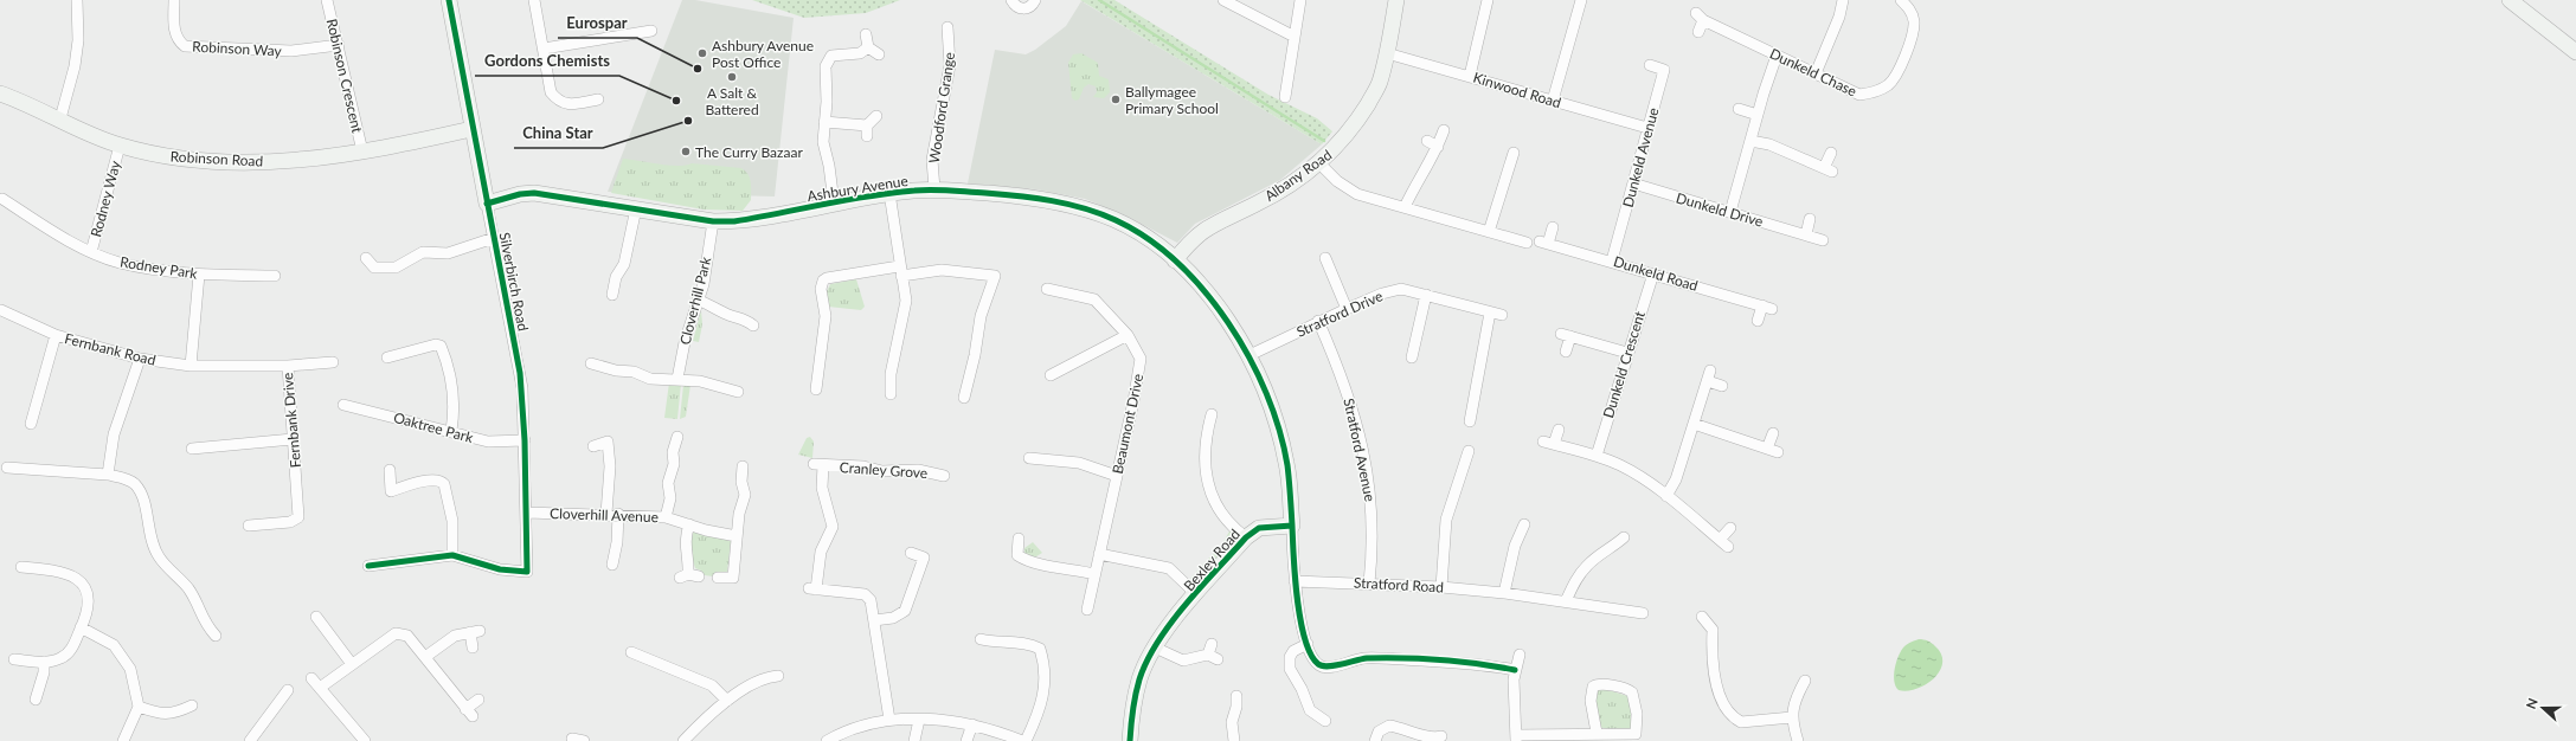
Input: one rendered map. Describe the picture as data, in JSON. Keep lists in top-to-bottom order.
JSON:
{
  "streets": {
    "street": [
      "Robinson Way",
      "Dunkeld Chase",
      "Robinson Crescent",
      "Kinwood Road",
      "Woodford Grange",
      "Dunkeld Avenue",
      "Robinson Road",
      "Albany Road",
      "Ashbury Avenue",
      "Rodney Way",
      "Dunkeld Drive",
      "Rodney Park",
      "Dunkeld Road",
      "Silverbirch Road",
      "Cloverhill Park",
      "Stratford Drive",
      "Fernbank Road",
      "Dunkeld Crescent",
      "Fernbank Drive",
      "Beaumont Drive",
      "Oaktree Park",
      "Stratford Avenue",
      "Cranley Grove",
      "Cloverhill Avenue",
      "Bexley Road",
      "Stratford Road"
    ]
  },
  "crossings": [
    ["Robinson Way", "Robinson Crescent"],
    ["Robinson Crescent", "Robinson Road"],
    ["Kinwood Road", "Dunkeld Avenue"],
    ["Kinwood Road", "Albany Road"],
    ["Woodford Grange", "Ashbury Avenue"],
    ["Dunkeld Avenue", "Dunkeld Drive"],
    ["Dunkeld Avenue", "Dunkeld Road"],
    ["Robinson Road", "Rodney Way"],
    ["Robinson Road", "Silverbirch Road"],
    ["Albany Road", "Ashbury Avenue"],
    ["Ashbury Avenue", "Silverbirch Road"],
    ["Ashbury Avenue", "Cloverhill Park"],
    ["Ashbury Avenue", "Stratford Drive"],
    ["Ashbury Avenue", "Bexley Road"],
    ["Ashbury Avenue", "Stratford Road"],
    ["Rodney Way", "Rodney Park"],
    ["Dunkeld Road", "Dunkeld Crescent"],
    ["Silverbirch Road", "Oaktree Park"],
    ["Silverbirch Road", "Cloverhill Avenue"],
    ["Stratford Drive", "Stratford Avenue"],
    ["Fernbank Road", "Fernbank Drive"],
    ["Stratford Avenue", "Stratford Road"]
  ],
  "places": [
    "Ashbury Avenue Post Office",
    "Eurospar",
    "A Salt & Battered",
    "Ballymagee Primary School",
    "Gordons Chemists",
    "China Star",
    "The Curry Bazaar"
  ],
  "north": "left"
}
